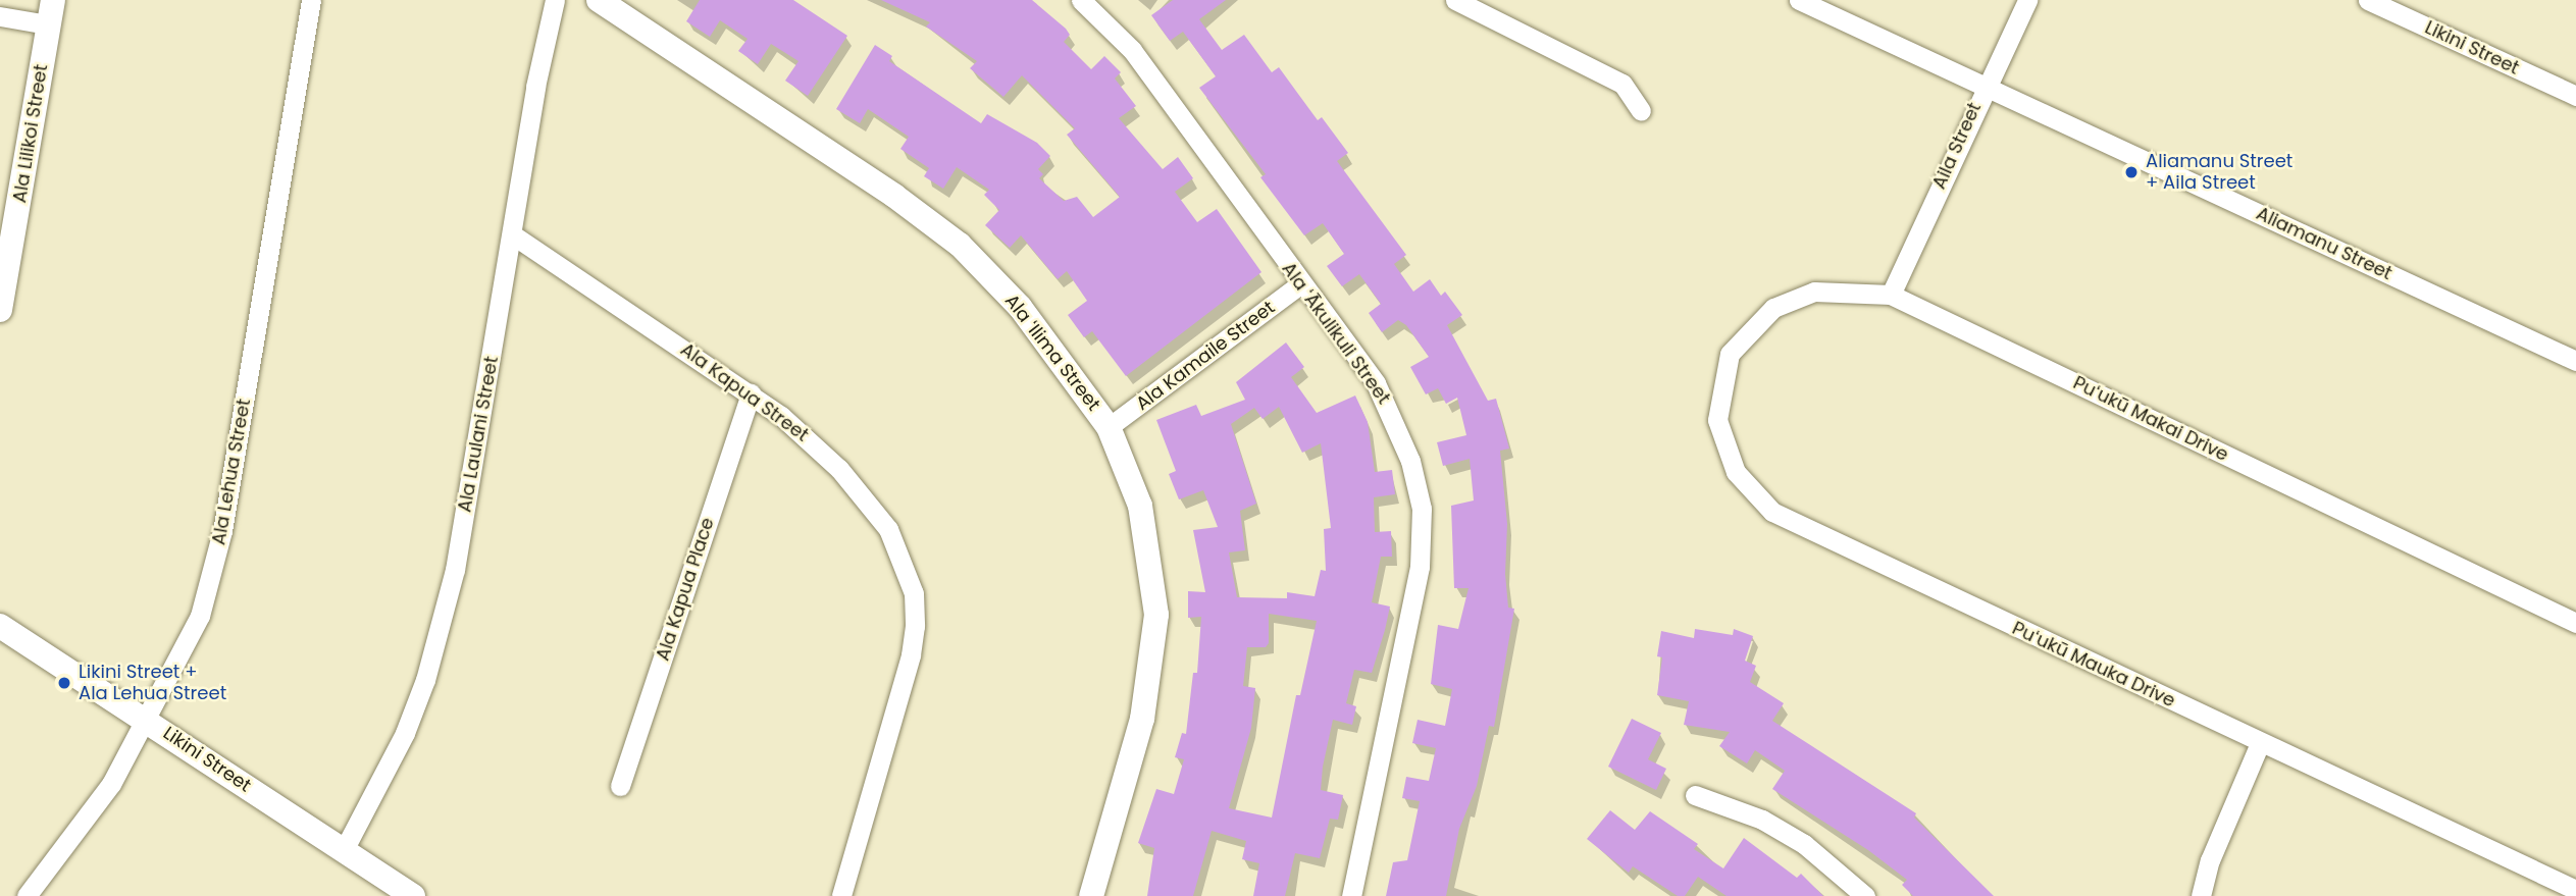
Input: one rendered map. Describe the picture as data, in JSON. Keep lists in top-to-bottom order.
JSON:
{
  "streets": {
    "street": [
      "Likini Street",
      "Ala Lilikoi Street",
      "Aila Street",
      "Aliamanu Street",
      "Ala ʻĀkulikuli Street",
      "Ala ʻIlima Street",
      "Ala Kamaile Street",
      "Ala Kapua Street",
      "Puʻukū Makai Drive",
      "Ala Laulani Street",
      "Ala Lehua Street",
      "Ala Kapua Place",
      "Puʻukū Mauka Drive"
    ]
  },
  "crossings": [
    ["Likini Street", "Ala Laulani Street"],
    ["Likini Street", "Ala Lehua Street"],
    ["Aila Street", "Aliamanu Street"],
    ["Aila Street", "Puʻukū Makai Drive"],
    ["Ala ʻĀkulikuli Street", "Ala Kamaile Street"],
    ["Ala ʻIlima Street", "Ala Kamaile Street"],
    ["Ala Kapua Street", "Ala Laulani Street"],
    ["Ala Kapua Street", "Ala Kapua Place"],
    ["Puʻukū Makai Drive", "Puʻukū Mauka Drive"]
  ],
  "places": ["Aliamanu Street + Aila Street", "Likini Street + Ala Lehua Street"]
}
